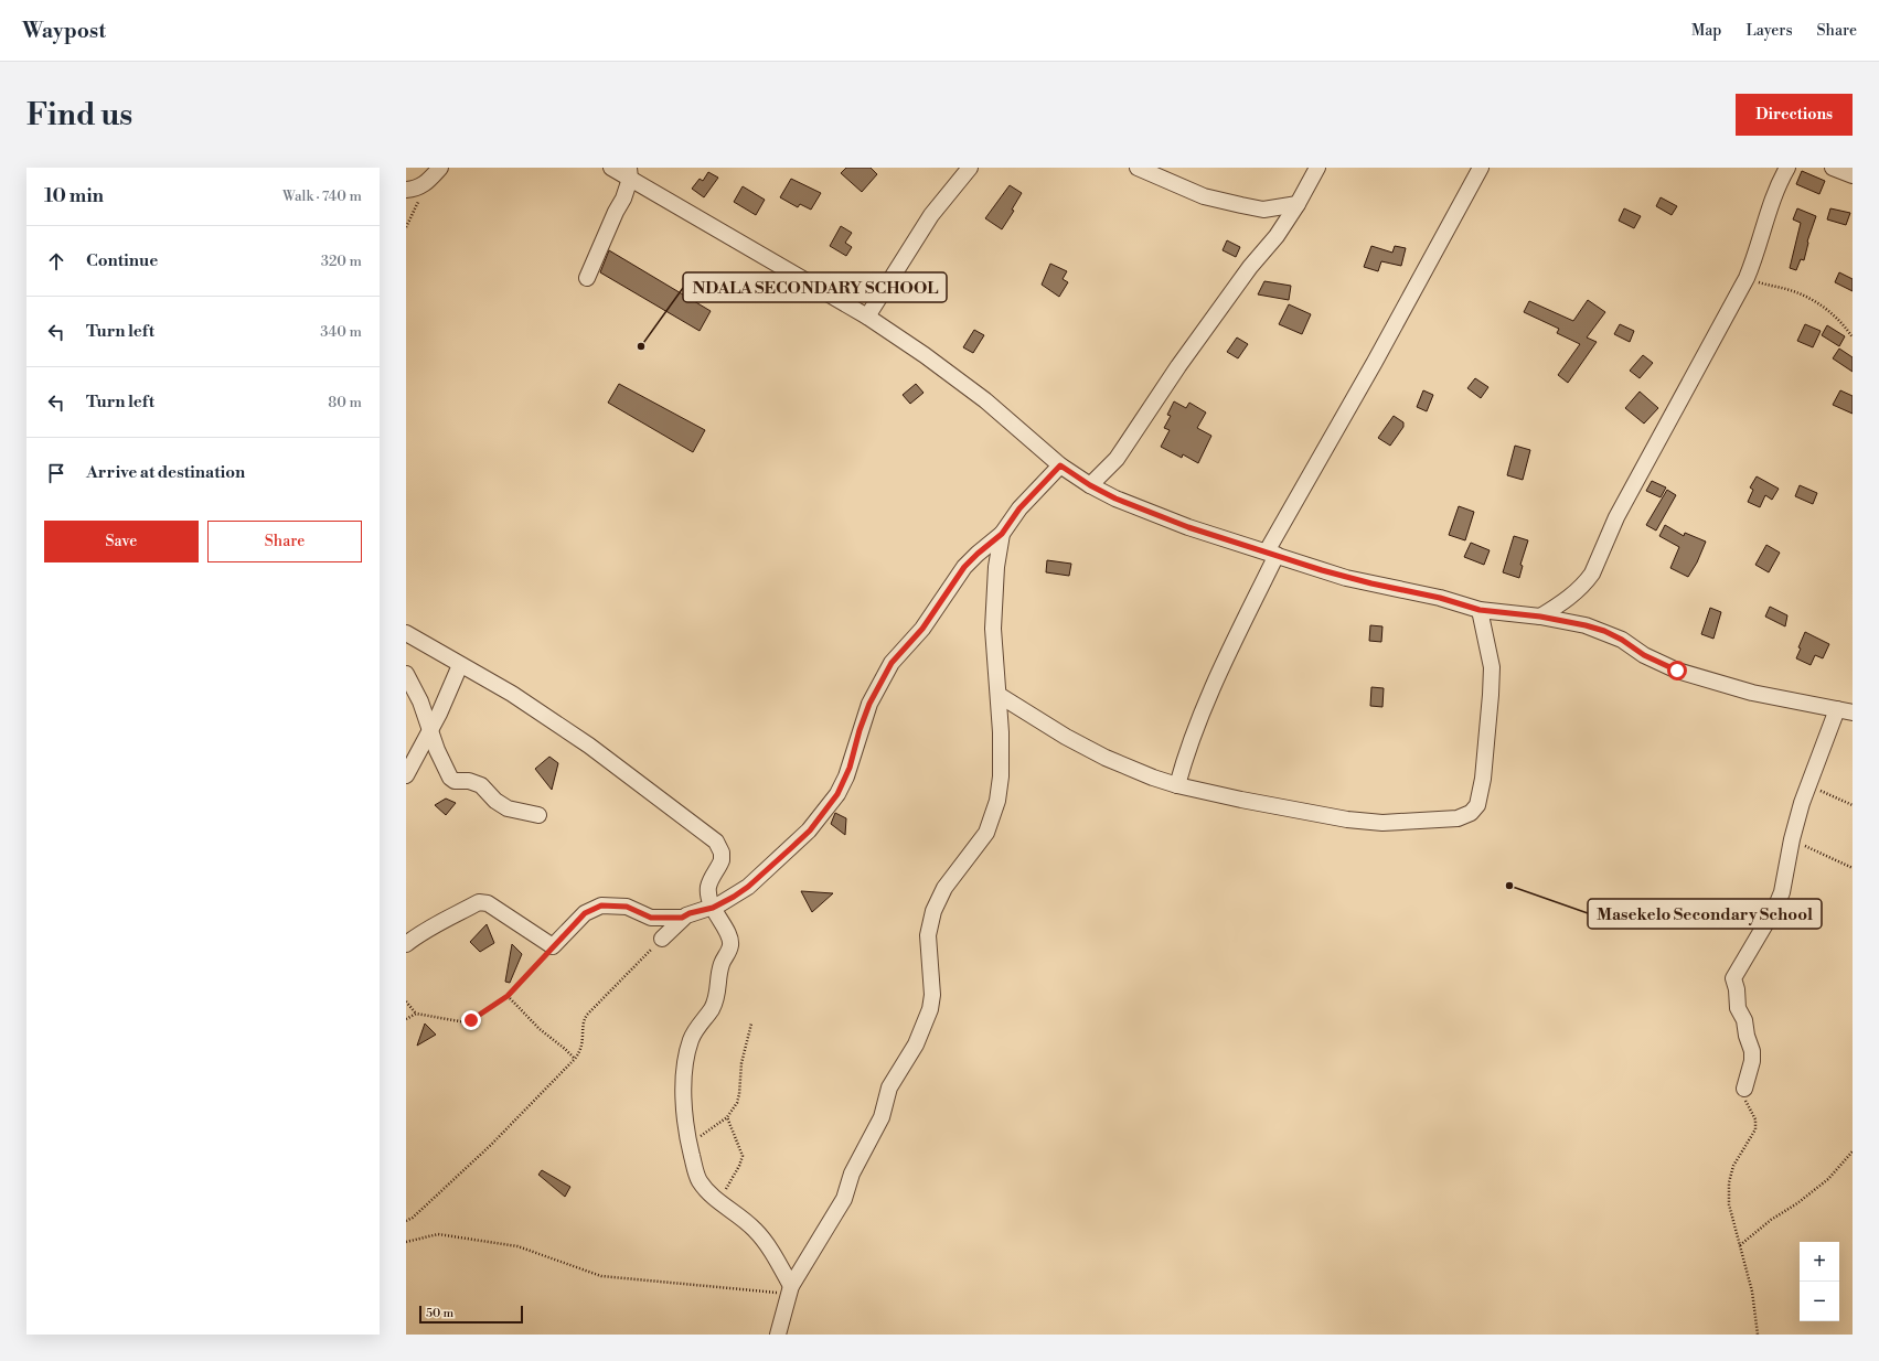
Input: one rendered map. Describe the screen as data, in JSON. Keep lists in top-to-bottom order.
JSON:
{
  "places": ["NDALA SECONDARY SCHOOL", "Masekelo Secondary School"],
  "scale_bar": "50 m",
  "page": {
    "header": "Waypost",
    "nav": ["Map", "Layers", "Share"],
    "buttons": [
      "Directions",
      ["Save", "Share"]
    ],
    "title": "Find us",
    "heading": ["10 min", "Walk · 740 m"],
    "list": [
      ["Continue", "320 m"],
      ["Turn left", "340 m"],
      ["Turn left", "80 m"],
      "Arrive at destination"
    ],
    "map_buttons": ["+", "−"],
    "scale": "50 m"
  }
}
